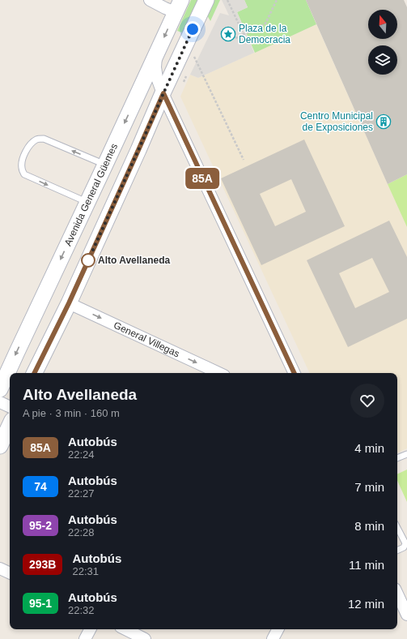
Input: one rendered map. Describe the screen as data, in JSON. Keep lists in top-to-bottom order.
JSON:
{
  "streets": {
    "main road": ["Avenida General Güemes"],
    "street": ["General Villegas"]
  },
  "one_way": ["General Villegas"],
  "places": {
    "place": ["Plaza de la Democracia"],
    "building": ["Centro Municipal de Exposiciones"],
    "other": ["Alto Avellaneda"]
  },
  "lines": ["bus line 85A"],
  "north": "top",
  "page": {
    "on_map": "85A",
    "heading": ["Alto Avellaneda", "A pie · 3 min · 160 m"],
    "list": [
      {
        "mark": "85A",
        "name": "Autobús",
        "note": "22:24",
        "value": "4 min"
      },
      {
        "mark": "74",
        "name": "Autobús",
        "note": "22:27",
        "value": "7 min"
      },
      {
        "mark": "95-2",
        "name": "Autobús",
        "note": "22:28",
        "value": "8 min"
      },
      {
        "mark": "293B",
        "name": "Autobús",
        "note": "22:31",
        "value": "11 min"
      },
      {
        "mark": "95-1",
        "name": "Autobús",
        "note": "22:32",
        "value": "12 min"
      }
    ]
  }
}
